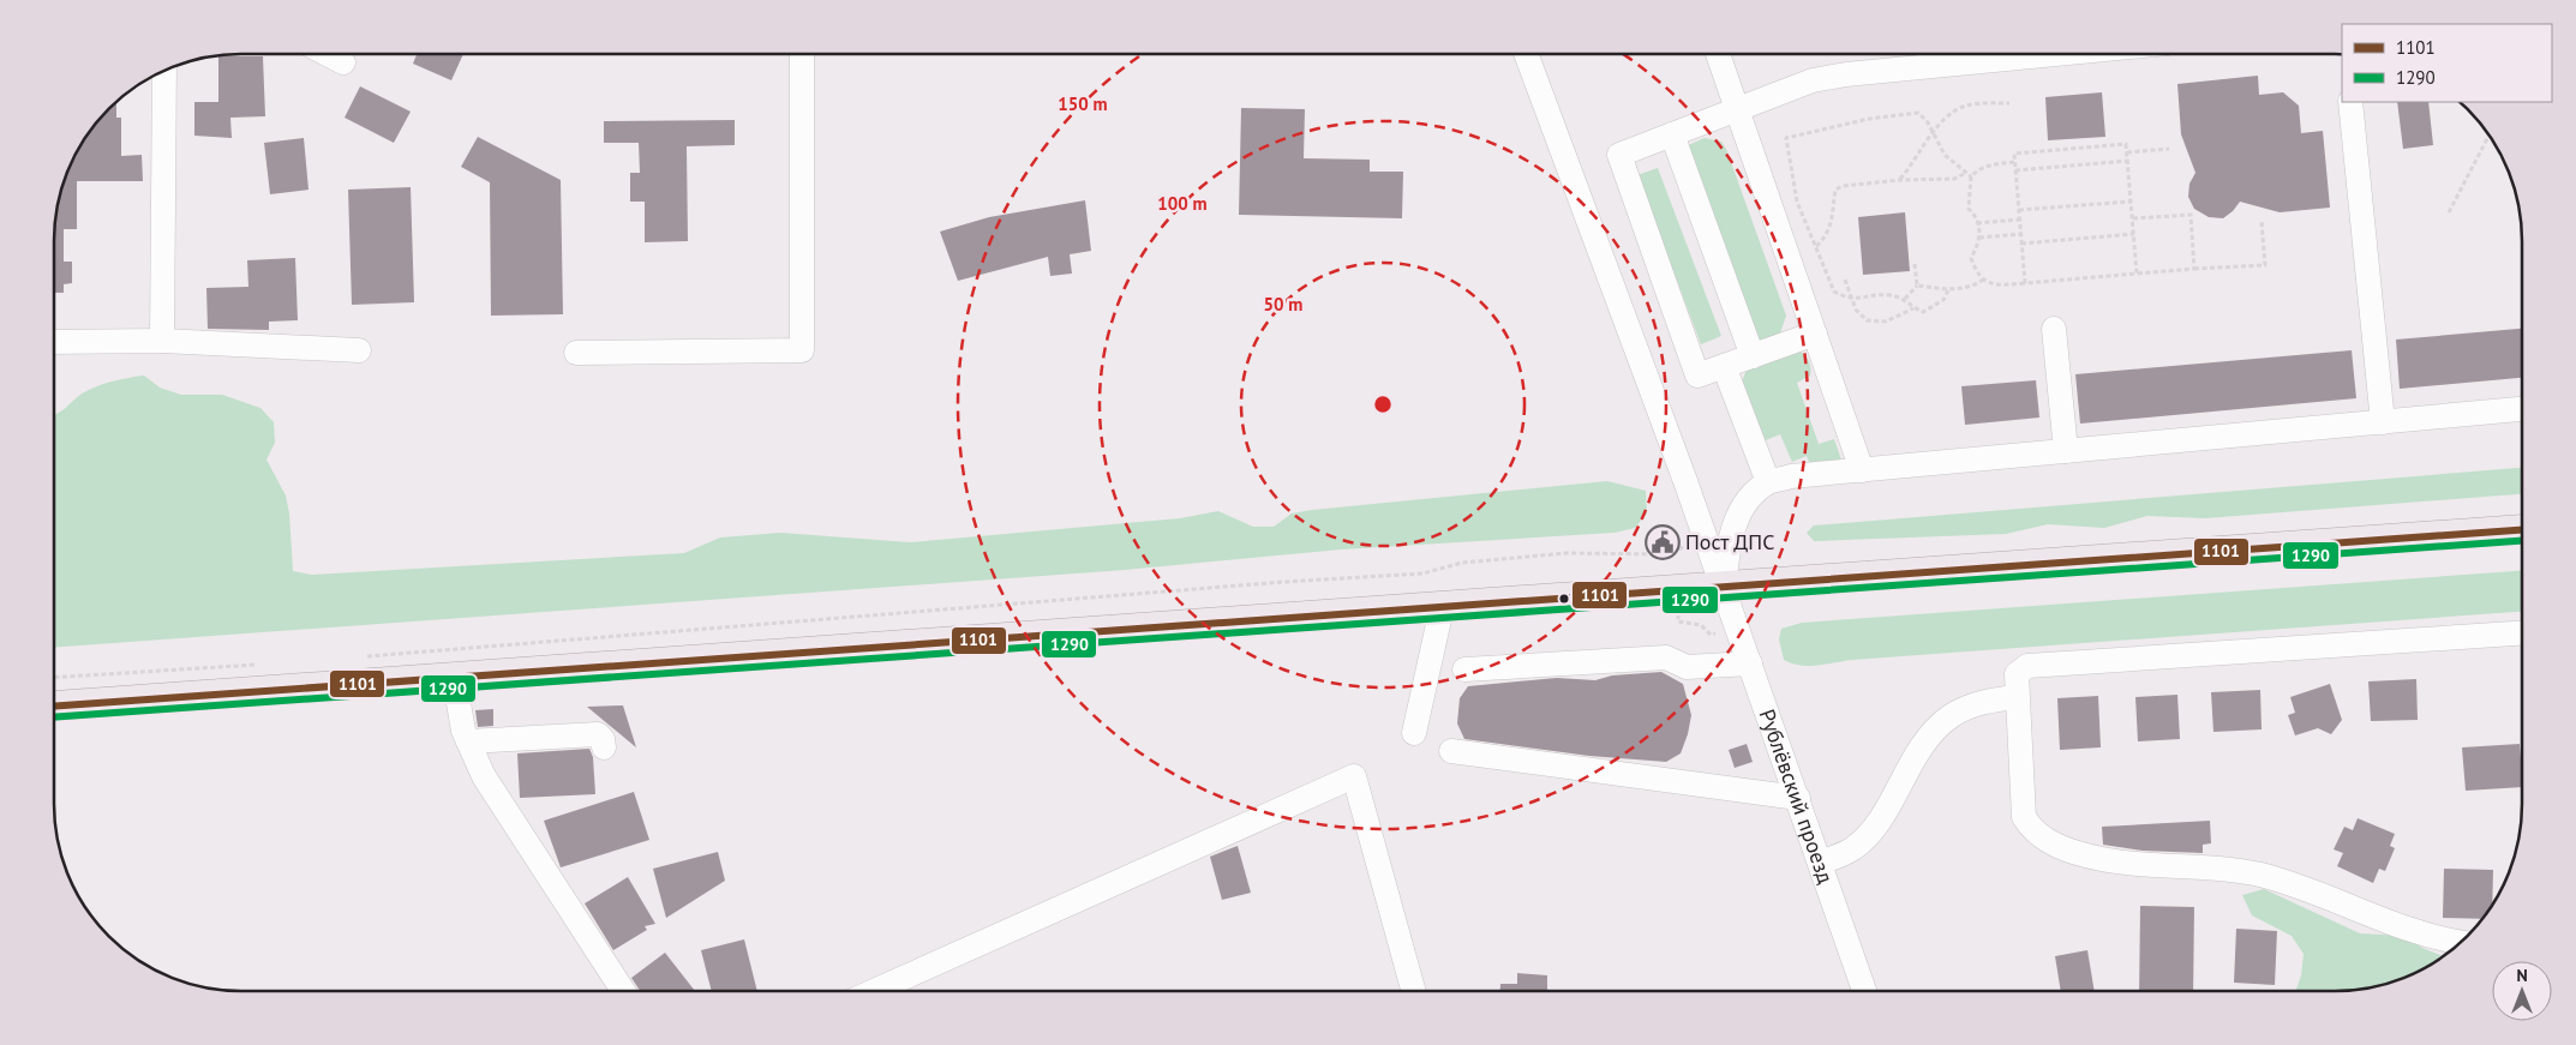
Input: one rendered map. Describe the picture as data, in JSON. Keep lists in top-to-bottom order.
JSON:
{
  "streets": {
    "street": ["Рублёвский проезд"]
  },
  "places": {
    "public building": ["Пост ДПС"]
  },
  "lines": ["transit line 1101", "transit line 1290"],
  "legend": ["1101", "1290"],
  "north": "top",
  "rings": ["150 m", "100 m", "50 m"]
}
